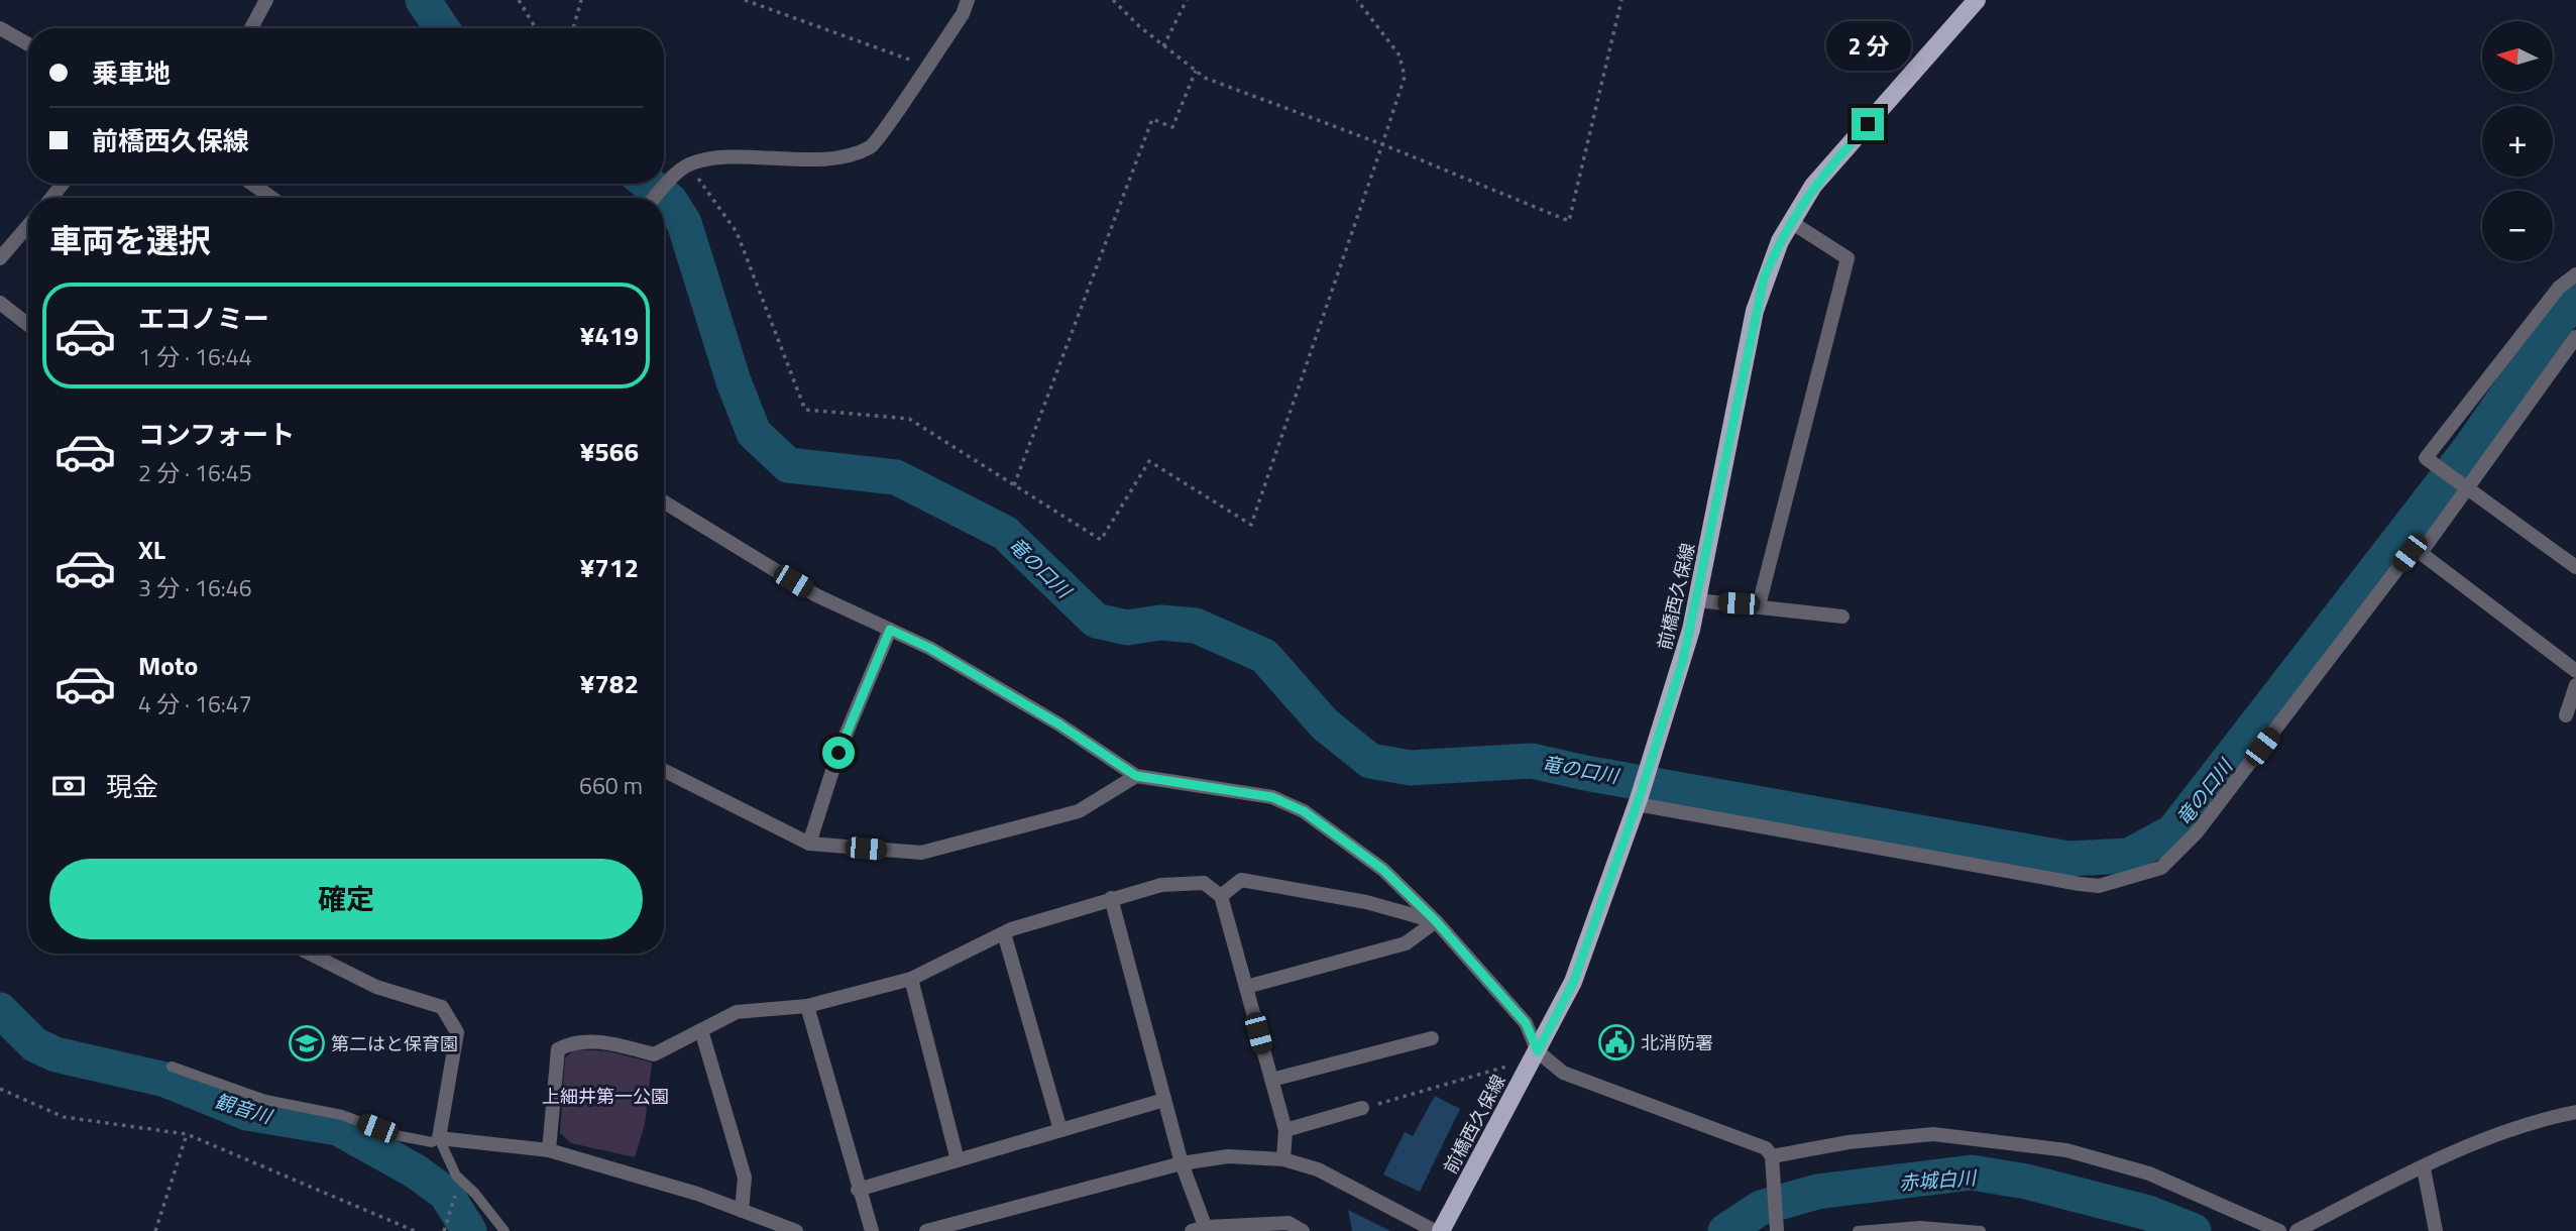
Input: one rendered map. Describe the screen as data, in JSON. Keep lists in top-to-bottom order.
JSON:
{
  "streets": {
    "main road": ["前橋西久保線"]
  },
  "water": ["竜の口川", "観音川", "赤城白川"],
  "parks": ["上細井第一公園"],
  "places": {
    "public building": ["北消防署"],
    "school or university": ["第二はと保育園"]
  },
  "north": "left",
  "page": {
    "map_buttons": ["+", "−"],
    "bubble": "2 分",
    "banner": ["乗車地", "前橋西久保線"],
    "heading": "車両を選択",
    "list": [
      {
        "name": "エコノミー",
        "note": "1 分 · 16:44",
        "value": "¥419"
      },
      {
        "name": "コンフォート",
        "note": "2 分 · 16:45",
        "value": "¥566"
      },
      {
        "name": "XL",
        "note": "3 分 · 16:46",
        "value": "¥712"
      },
      {
        "name": "Moto",
        "note": "4 分 · 16:47",
        "value": "¥782"
      }
    ],
    "pay": ["現金", "660 m"],
    "buttons": "確定"
  }
}
